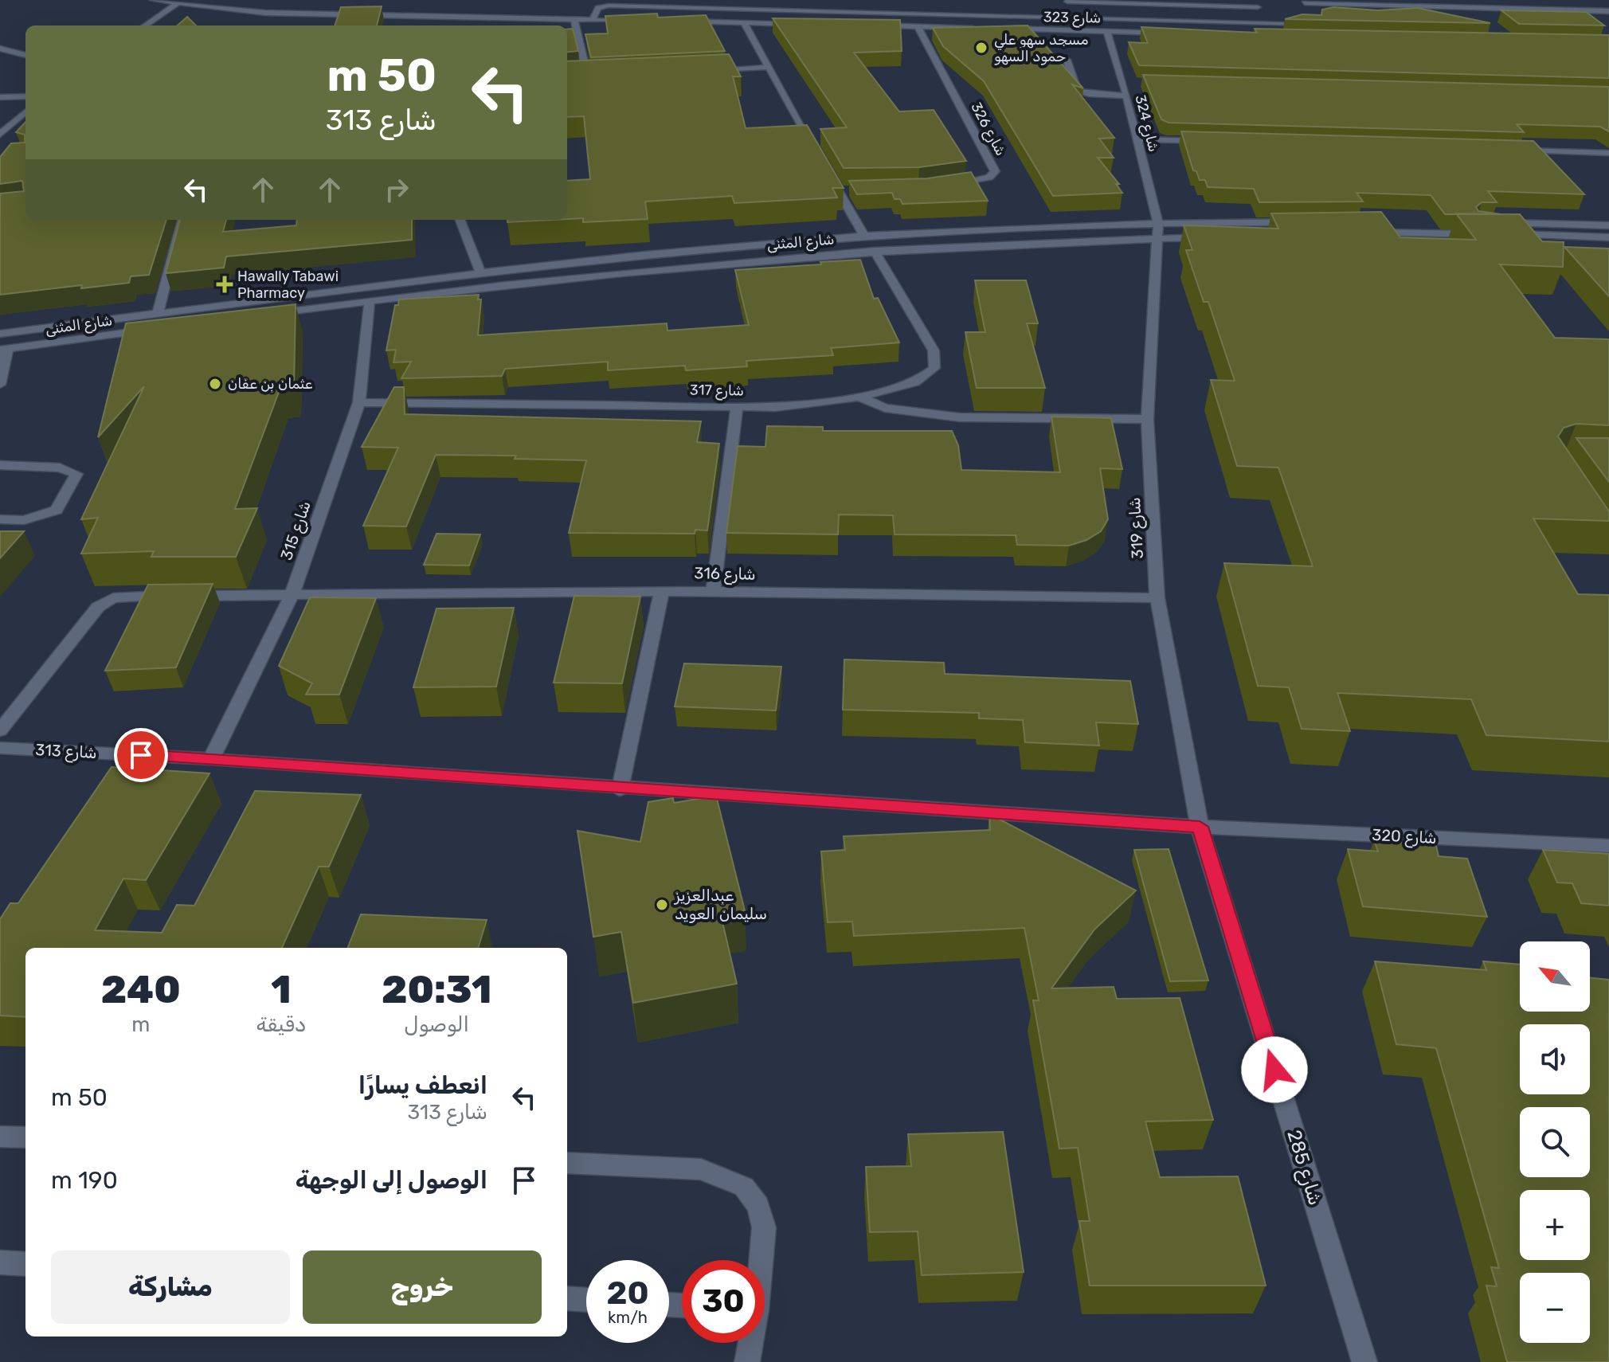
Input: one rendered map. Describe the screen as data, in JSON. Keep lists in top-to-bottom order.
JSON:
{
  "streets": {
    "street": [
      "شارع 323",
      "شارع 324",
      "شارع 326",
      "شارع المثنى",
      "شارع 317",
      "شارع 319",
      "شارع 315",
      "شارع 316",
      "شارع 313",
      "شارع 320",
      "شارع 285"
    ]
  },
  "crossings": [
    ["شارع 323", "شارع 324"],
    ["شارع 324", "شارع المثنى"],
    ["شارع 324", "شارع 319"],
    ["شارع المثنى", "شارع 317"],
    ["شارع المثنى", "شارع 319"],
    ["شارع المثنى", "شارع 315"],
    ["شارع 317", "شارع 315"],
    ["شارع 319", "شارع 316"],
    ["شارع 319", "شارع 313"],
    ["شارع 319", "شارع 320"],
    ["شارع 319", "شارع 285"],
    ["شارع 315", "شارع 316"],
    ["شارع 315", "شارع 313"],
    ["شارع 313", "شارع 320"],
    ["شارع 313", "شارع 285"],
    ["شارع 320", "شارع 285"]
  ],
  "places": {
    "other": ["مسجد سهو علي حمود السهو", "عثمان بن عفان", "عبدالعزيز سليمان العويد"],
    "health": ["Hawally Tabawi Pharmacy"]
  },
  "north": "top left",
  "page": {
    "turn": ["50 m", "شارع 313"],
    "map_buttons": ["+", "−"],
    "eta": [
      "20:31",
      "الوصول",
      "1",
      "دقيقة",
      "240",
      "m"
    ],
    "list": [
      {
        "name": "انعطف يسارًا",
        "note": "شارع 313",
        "value": "50 m"
      },
      {
        "name": "الوصول إلى الوجهة",
        "value": "190 m"
      }
    ],
    "buttons": ["خروج", "مشاركة"],
    "speed": "20 km/h",
    "limit": "30"
  }
}
